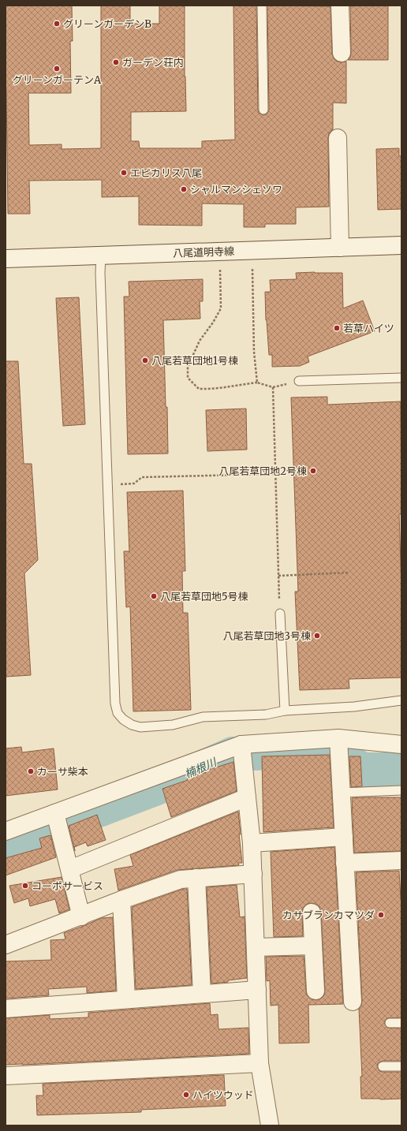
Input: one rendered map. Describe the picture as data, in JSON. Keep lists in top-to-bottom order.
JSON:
{
  "streets": {
    "street": ["八尾道明寺線"]
  },
  "water": ["楠根川"],
  "places": [
    "グリーンガーデンB",
    "ガーデン荘内",
    "グリーンガーテンA",
    "エピカリス八尾",
    "シャルマンシェソワ",
    "若草ハイツ",
    "八尾若草団地1号棟",
    "八尾若草団地2号棟",
    "八尾若草団地5号棟",
    "八尾若草団地3号棟",
    "カーサ柴本",
    "コーポサービス",
    "カサブランカマツダ",
    "ハイツウッド"
  ]
}
